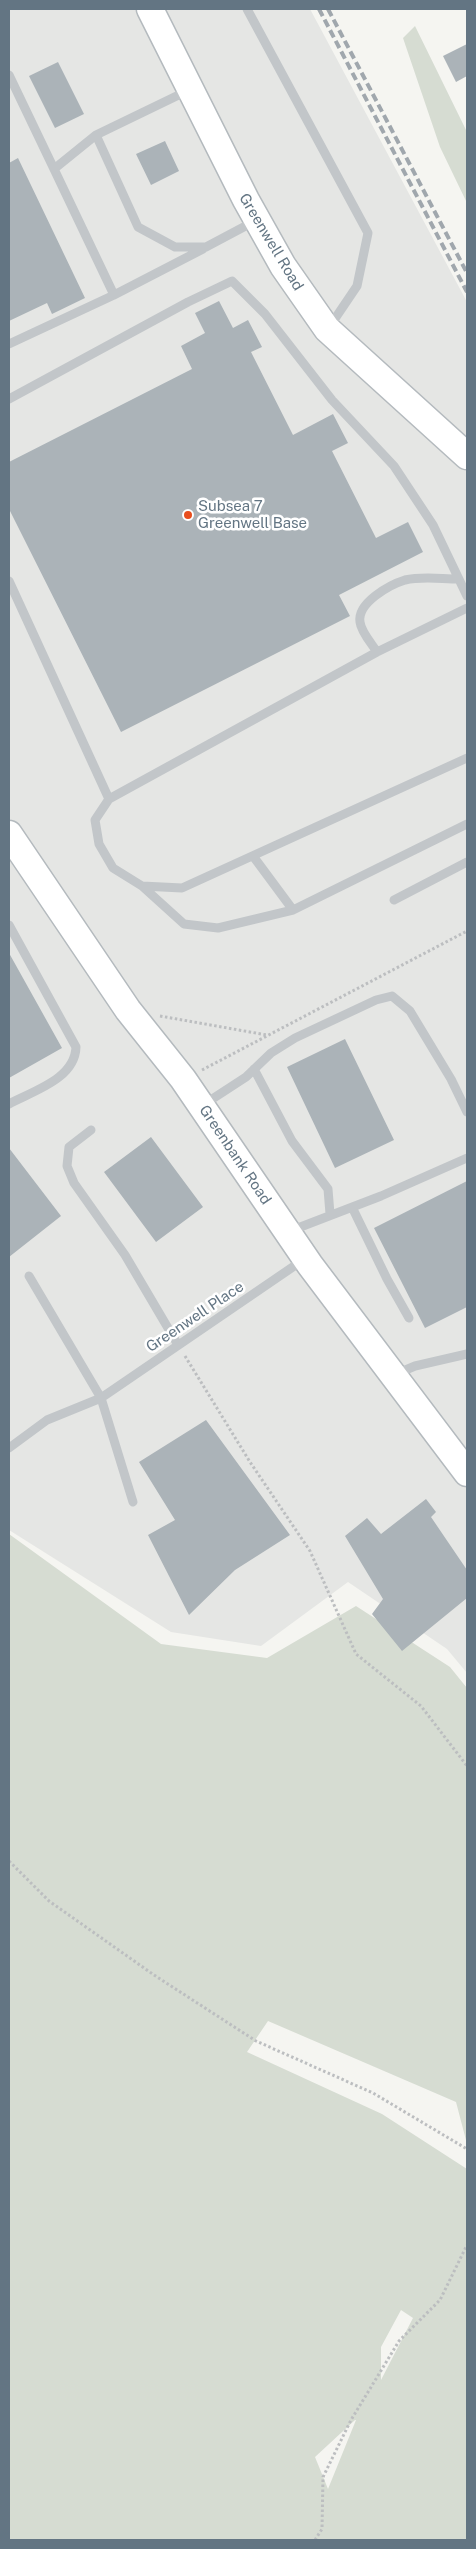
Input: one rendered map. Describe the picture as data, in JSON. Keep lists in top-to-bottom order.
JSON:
{
  "streets": {
    "street": ["Greenwell Road", "Greenbank Road"],
    "lane": ["Greenwell Place"]
  },
  "crossings": [
    ["Greenbank Road", "Greenwell Place"]
  ],
  "places": ["Subsea 7 Greenwell Base"]
}
